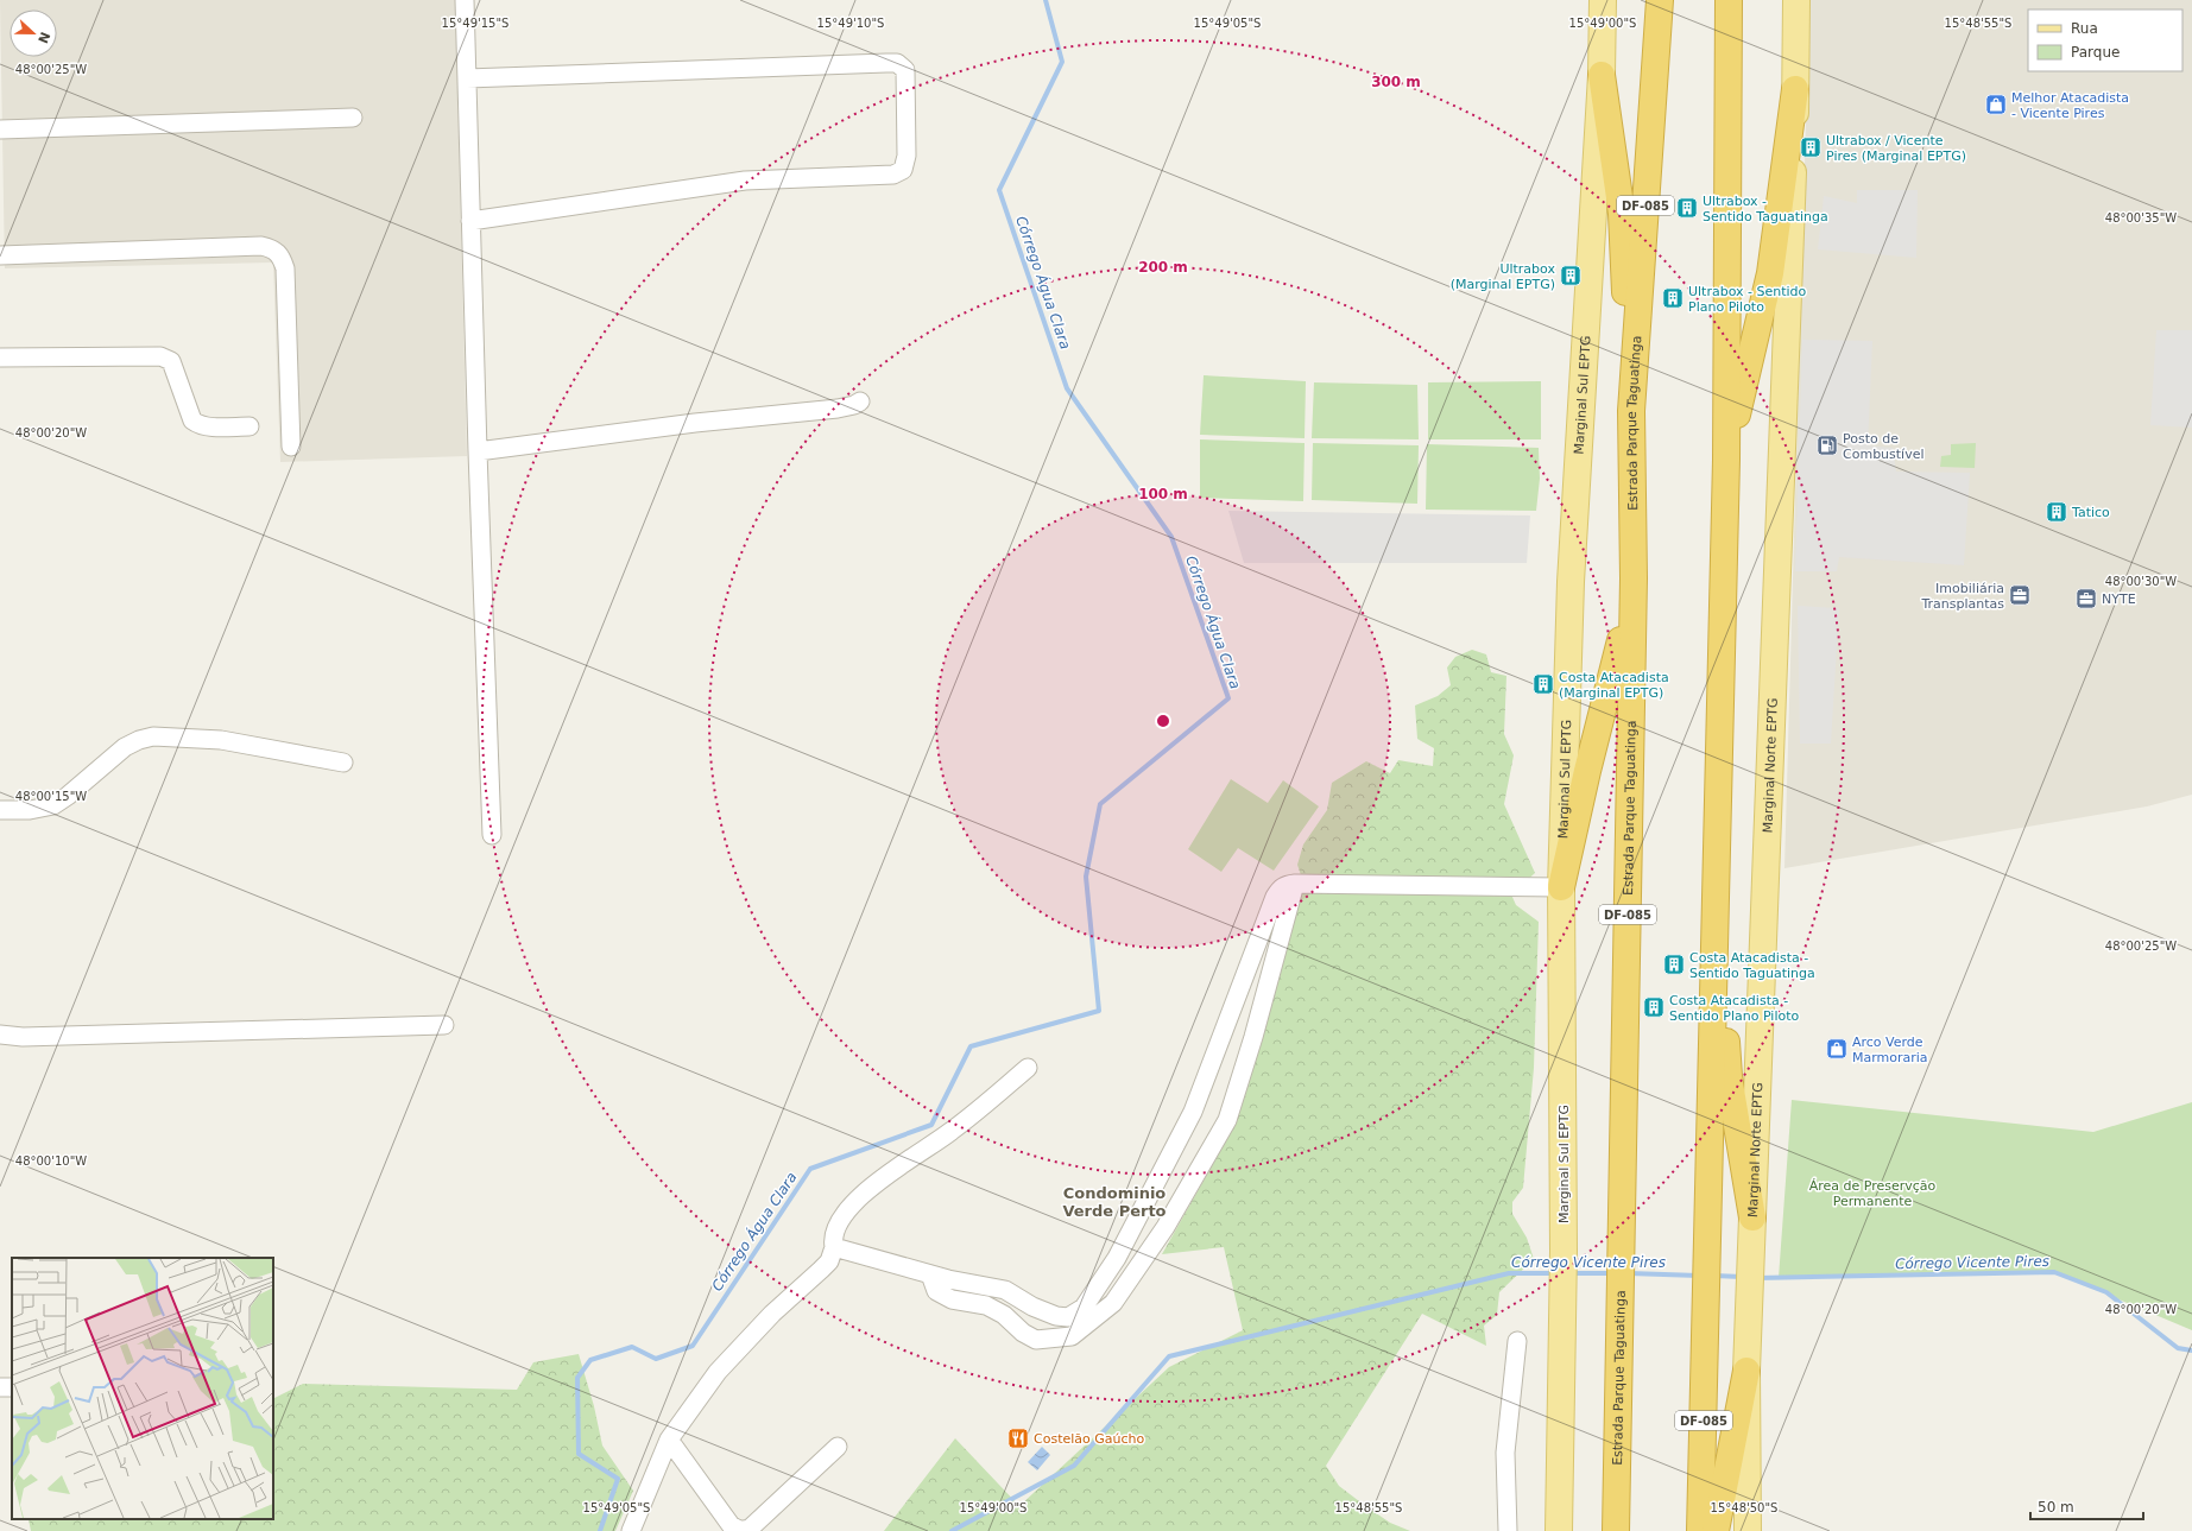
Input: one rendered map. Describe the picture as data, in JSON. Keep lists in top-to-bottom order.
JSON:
{
  "streets": {
    "highway": ["DF-085", "Estrada Parque Taguatinga"],
    "main road": ["Marginal Sul EPTG", "Marginal Norte EPTG"]
  },
  "districts": ["Condominio Verde Perto"],
  "water": ["Córrego Água Clara", "Córrego Vicente Pires"],
  "parks": ["Área de Preservção Permanente"],
  "places": {
    "shop": ["Melhor Atacadista - Vicente Pires", "Arco Verde Marmoraria"],
    "building": [
      "Ultrabox / Vicente Pires (Marginal EPTG)",
      "Ultrabox - Sentido Taguatinga",
      "Ultrabox (Marginal EPTG)",
      "Ultrabox - Sentido Plano Piloto",
      "Tatico",
      "Costa Atacadista (Marginal EPTG)",
      "Costa Atacadista - Sentido Taguatinga",
      "Costa Atacadista - Sentido Plano Piloto"
    ],
    "fuel station": ["Posto de Combustível"],
    "office": ["Imobiliária Transplantas", "NYTE"],
    "restaurant": ["Costelão Gaúcho"]
  },
  "legend": ["Rua", "Parque"],
  "scale_bar": "50 m",
  "north": "right",
  "coordinates": [
    "15°49'05\"S",
    "15°48'55\"S",
    "15°49'15\"S",
    "15°49'10\"S",
    "15°49'00\"S",
    "48°00'25\"W",
    "48°00'35\"W",
    "48°00'20\"W",
    "48°00'30\"W",
    "48°00'15\"W",
    "48°00'10\"W",
    "15°48'50\"S"
  ],
  "rings": ["300 m", "200 m", "100 m"]
}
